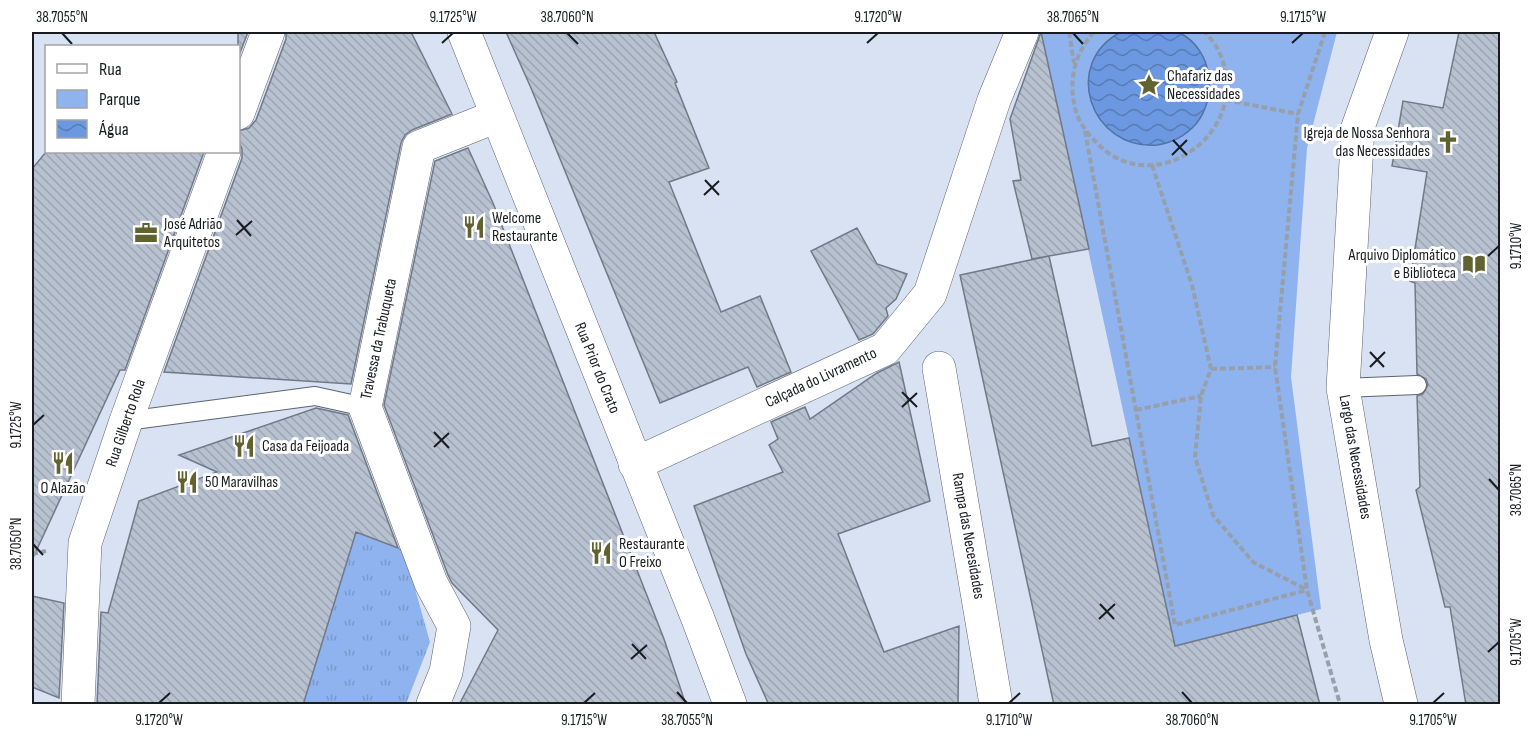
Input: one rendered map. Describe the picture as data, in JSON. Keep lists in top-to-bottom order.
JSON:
{
  "streets": {
    "street": [
      "Travessa da Trabuqueta",
      "Rua Prior do Crato",
      "Calçada do Livramento",
      "Rua Gilberto Rola",
      "Largo das Necessidades",
      "Rampa das Necesidades"
    ]
  },
  "crossings": [
    ["Travessa da Trabuqueta", "Rua Prior do Crato"],
    ["Rua Prior do Crato", "Calçada do Livramento"]
  ],
  "places": {
    "place": ["Chafariz das Necessidades"],
    "church": ["Igreja de Nossa Senhora das Necessidades"],
    "restaurant": [
      "Welcome Restaurante",
      "Casa da Feijoada",
      "O Alazão",
      "50 Maravilhas",
      "Restaurante O Freixo"
    ],
    "office": ["José Adrião Arquitetos"],
    "library": ["Arquivo Diplomático e Biblioteca"]
  },
  "legend": ["Rua", "Parque", "Água"],
  "coordinates": [
    "38.7055°N",
    "9.1725°W",
    "38.7060°N",
    "9.1720°W",
    "38.7065°N",
    "9.1715°W",
    "9.1710°W",
    "38.7050°N",
    "9.1705°W"
  ]
}
